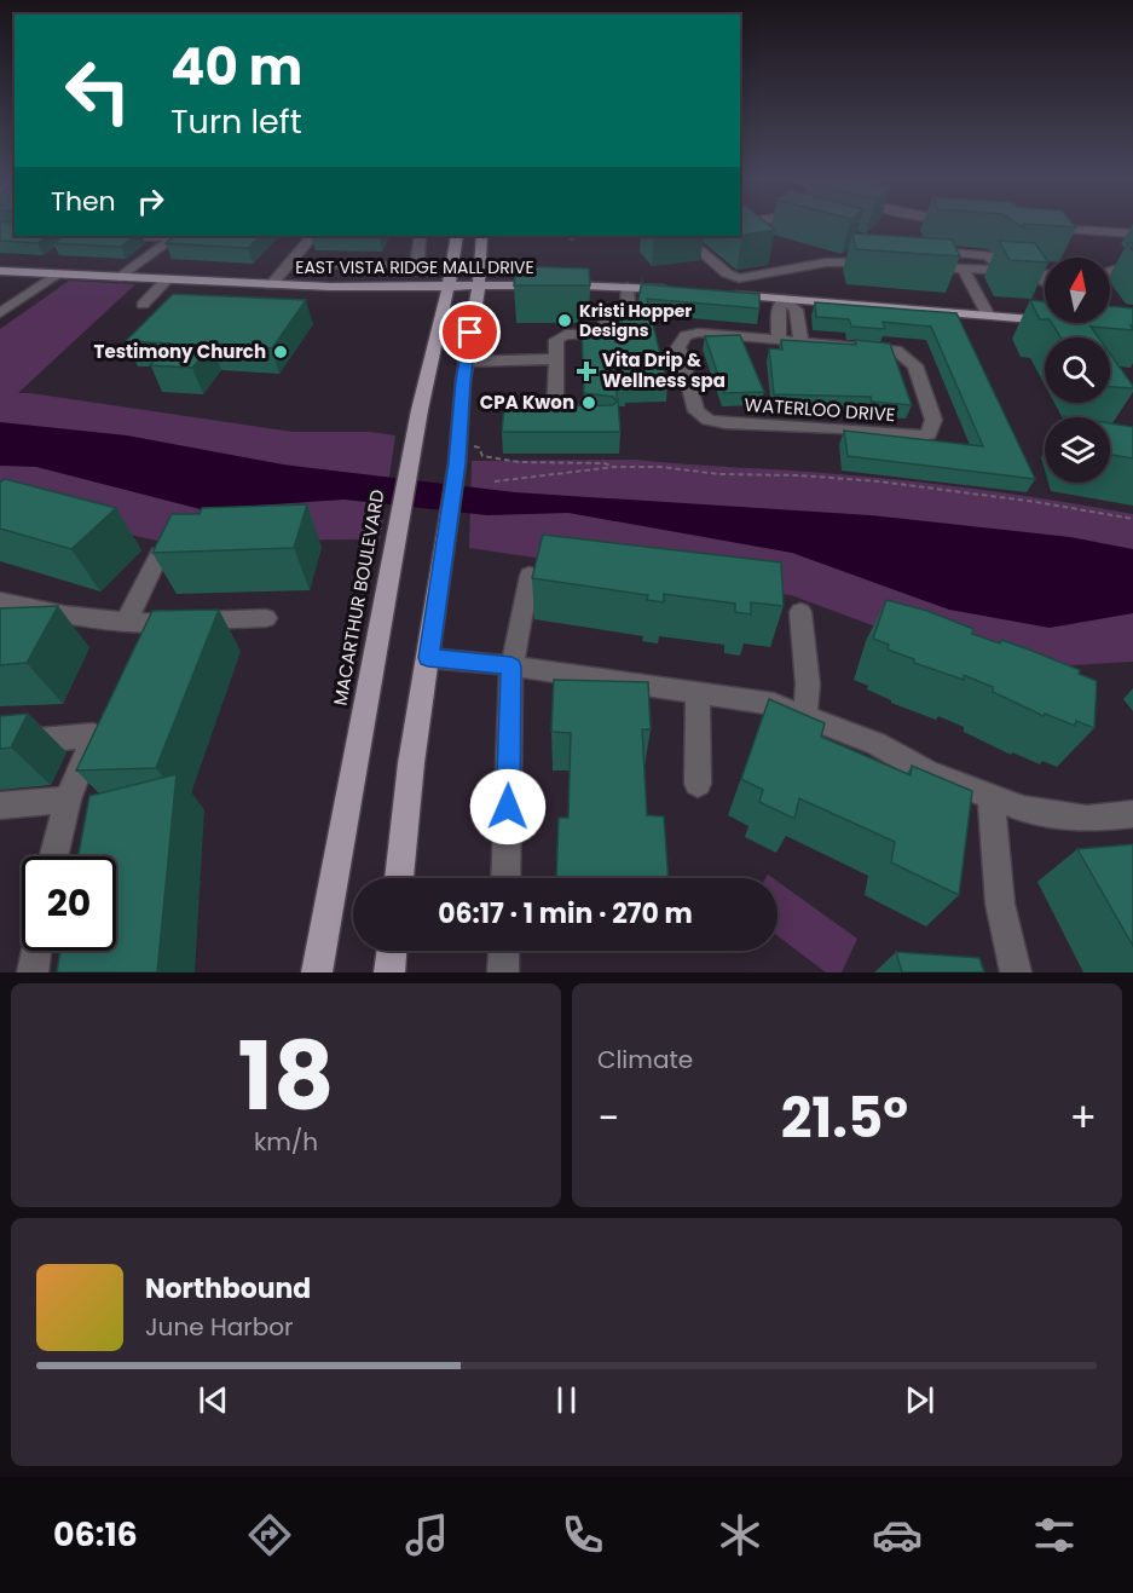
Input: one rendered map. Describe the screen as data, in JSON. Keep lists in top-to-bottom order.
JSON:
{
  "streets": {
    "main road": ["EAST VISTA RIDGE MALL DRIVE", "MACARTHUR BOULEVARD"],
    "street": ["WATERLOO DRIVE"]
  },
  "crossings": [
    ["EAST VISTA RIDGE MALL DRIVE", "MACARTHUR BOULEVARD"]
  ],
  "places": {
    "other": ["Kristi Hopper Designs", "Testimony Church", "CPA Kwon"],
    "health": ["Vita Drip & Wellness spa"]
  },
  "north": "top",
  "page": {
    "turn": ["40 m", "Turn left"],
    "then": "Then",
    "limit": "20",
    "trip": "06:17 · 1 min · 270 m",
    "tile": [
      ["18", "km/h"],
      "Climate"
    ],
    "heat": ["−", "21.5°", "+"],
    "song": ["Northbound", "June Harbor"],
    "tabs": "06:16"
  }
}
